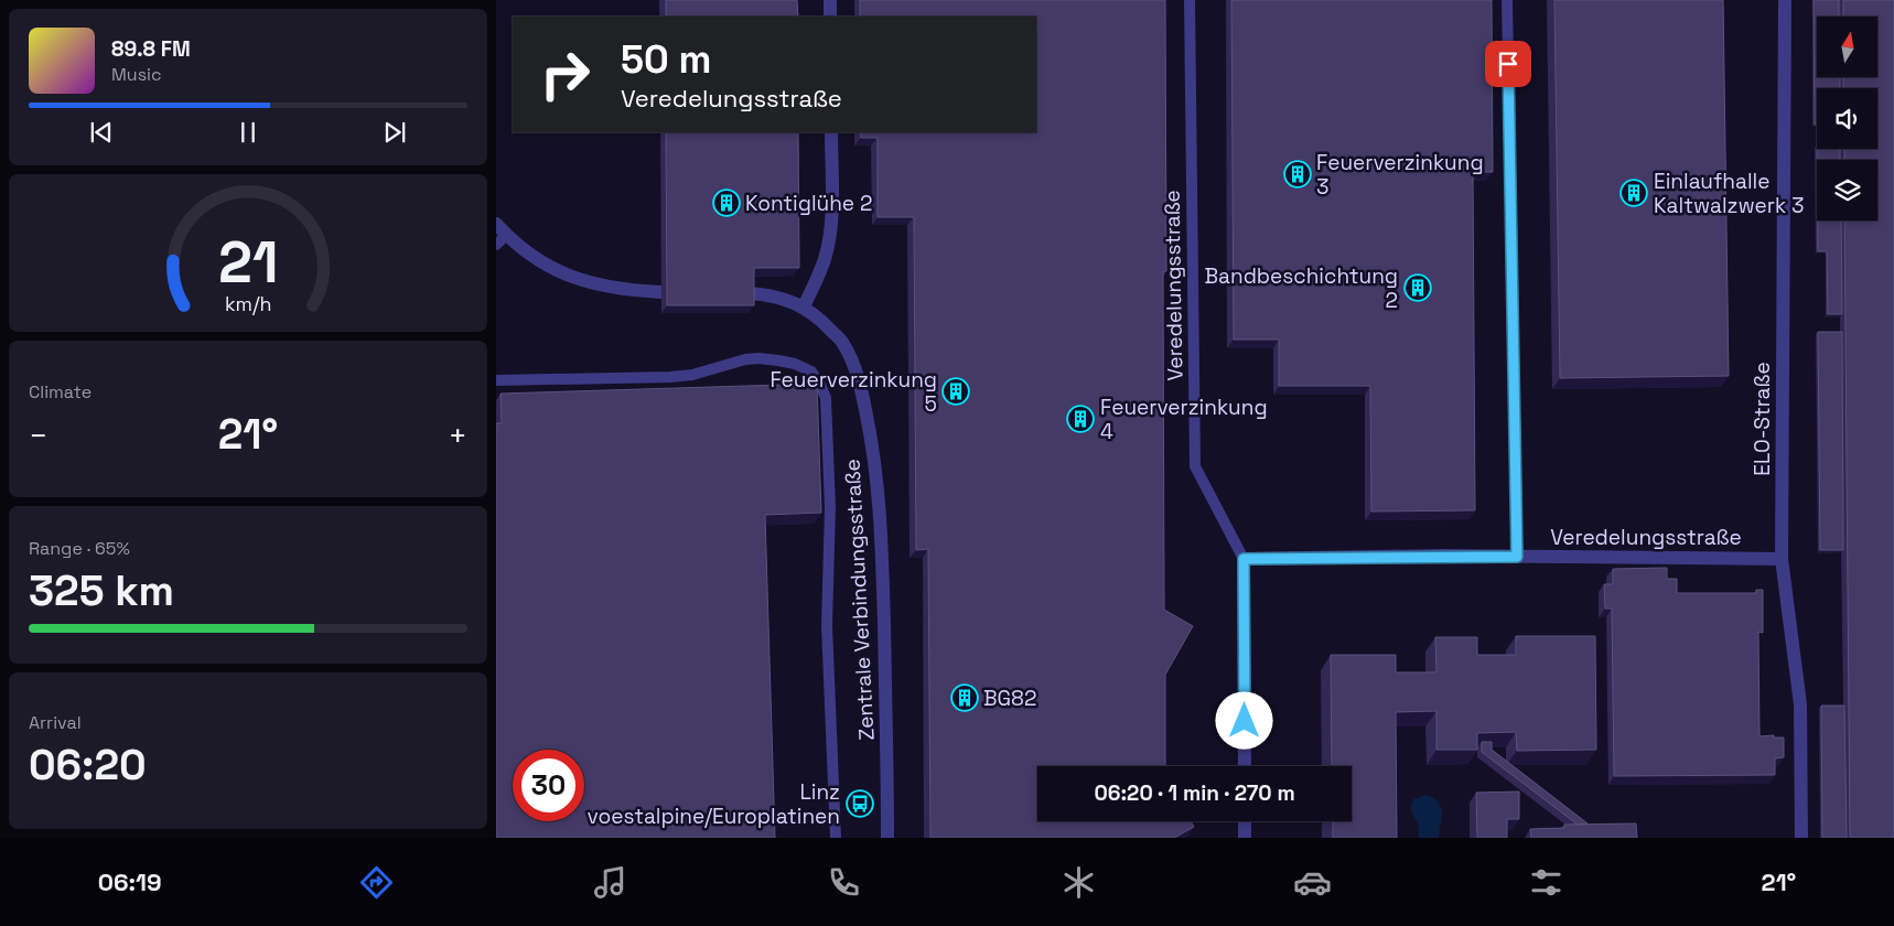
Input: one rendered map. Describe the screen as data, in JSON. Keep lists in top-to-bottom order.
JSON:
{
  "streets": {
    "street": ["Veredelungsstraße", "ELO-Straße", "Zentrale Verbindungsstraße"]
  },
  "crossings": [
    ["Veredelungsstraße", "ELO-Straße"]
  ],
  "places": {
    "building": [
      "Feuerverzinkung 3",
      "Einlaufhalle Kaltwalzwerk 3",
      "Kontiglühe 2",
      "Bandbeschichtung 2",
      "Feuerverzinkung 5",
      "Feuerverzinkung 4",
      "BG82"
    ],
    "bus stop": ["Linz voestalpine/Europlatinen"]
  },
  "north": "top",
  "page": {
    "turn": ["50 m", "Veredelungsstraße"],
    "song": ["89.8 FM", "Music"],
    "tile": [
      "Climate",
      ["Range · 65%", "325 km"],
      ["Arrival", "06:20"]
    ],
    "heat": ["−", "21°", "+"],
    "limit": "30",
    "trip": "06:20 · 1 min · 270 m",
    "tabs": ["06:19", "21°"],
    "gauge": ["21", "km/h"]
  }
}
